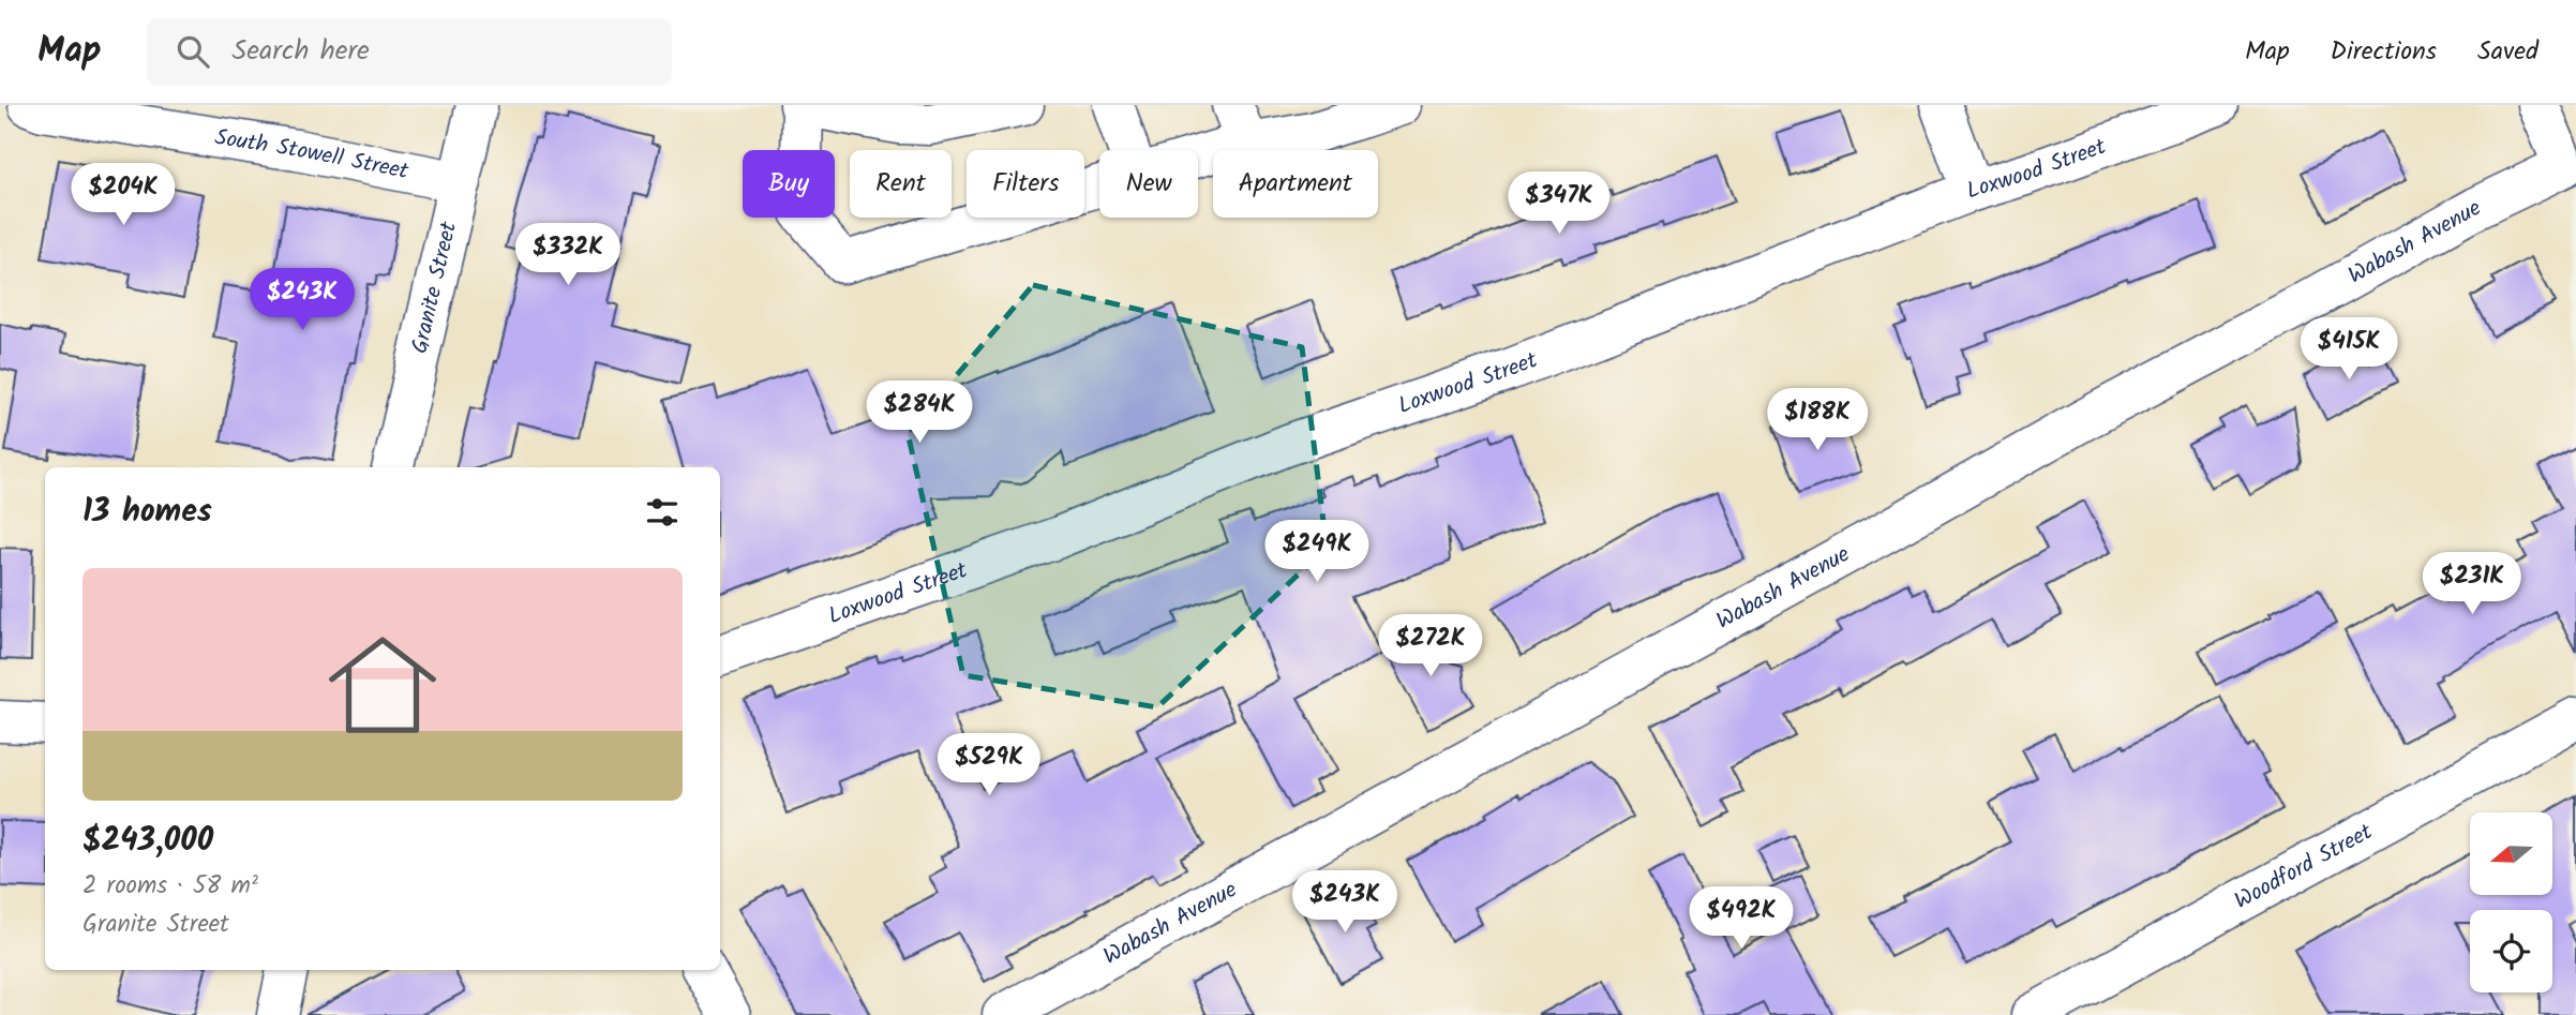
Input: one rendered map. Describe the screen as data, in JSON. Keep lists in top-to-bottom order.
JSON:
{
  "streets": {
    "street": [
      "South Stowell Street",
      "Loxwood Street",
      "Wabash Avenue",
      "Granite Street",
      "Woodford Street"
    ]
  },
  "crossings": [
    ["South Stowell Street", "Granite Street"]
  ],
  "north": "left",
  "page": {
    "header": "Map",
    "search": "Search here",
    "nav": ["Map", "Directions", "Saved"],
    "chip": [
      "Buy",
      "Rent",
      "Filters",
      "New",
      "Apartment"
    ],
    "price": [
      "$204K",
      "$347K",
      "$332K",
      "$243K",
      "$415K",
      "$284K",
      "$188K",
      "$249K",
      "$231K",
      "$272K",
      "$529K",
      "$243K",
      "$492K"
    ],
    "heading": "13 homes",
    "list": [
      {
        "name": "$243,000",
        "note": "2 rooms · 58 m² · Granite Street"
      }
    ]
  }
}
